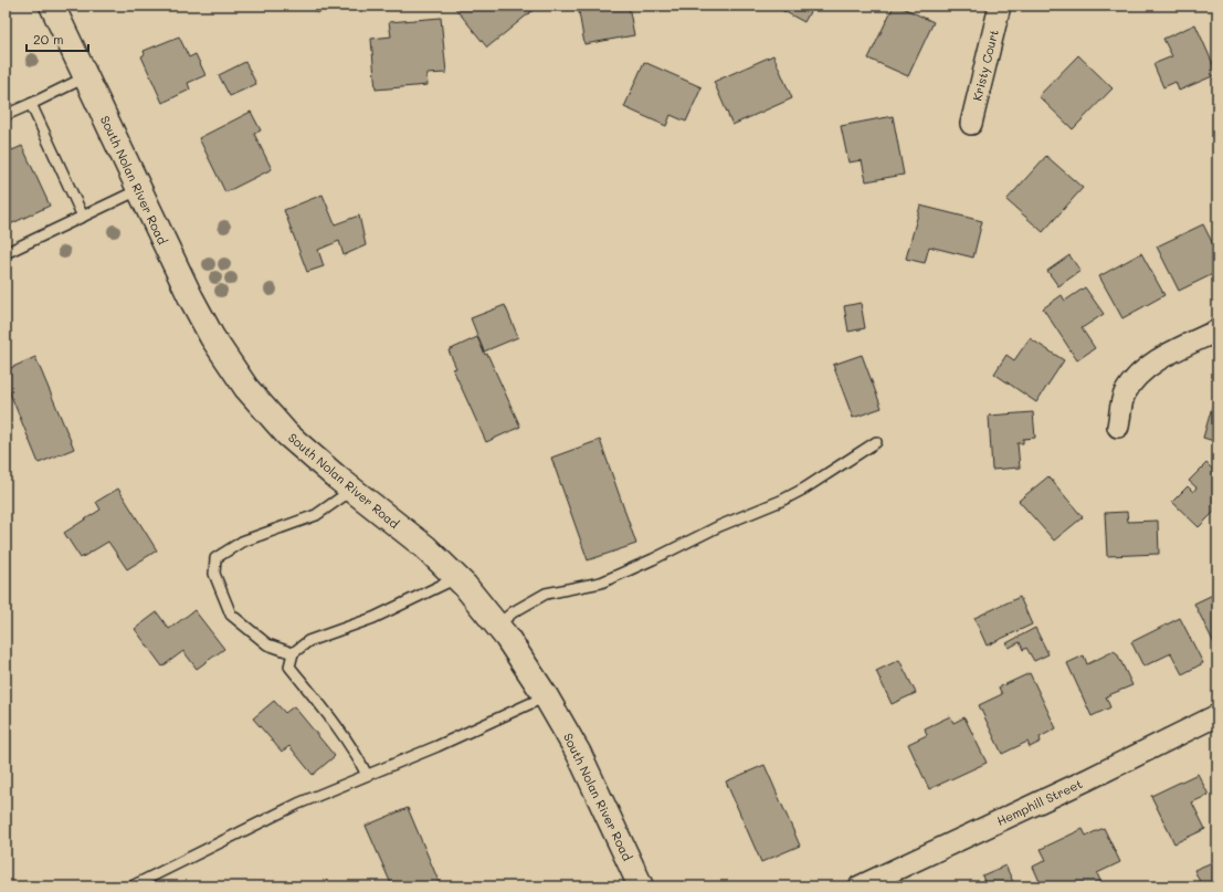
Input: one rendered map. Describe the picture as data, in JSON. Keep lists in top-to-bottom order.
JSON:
{
  "streets": {
    "main road": ["South Nolan River Road"],
    "street": ["Kristy Court", "Hemphill Street"]
  },
  "scale_bar": "20 m"
}
